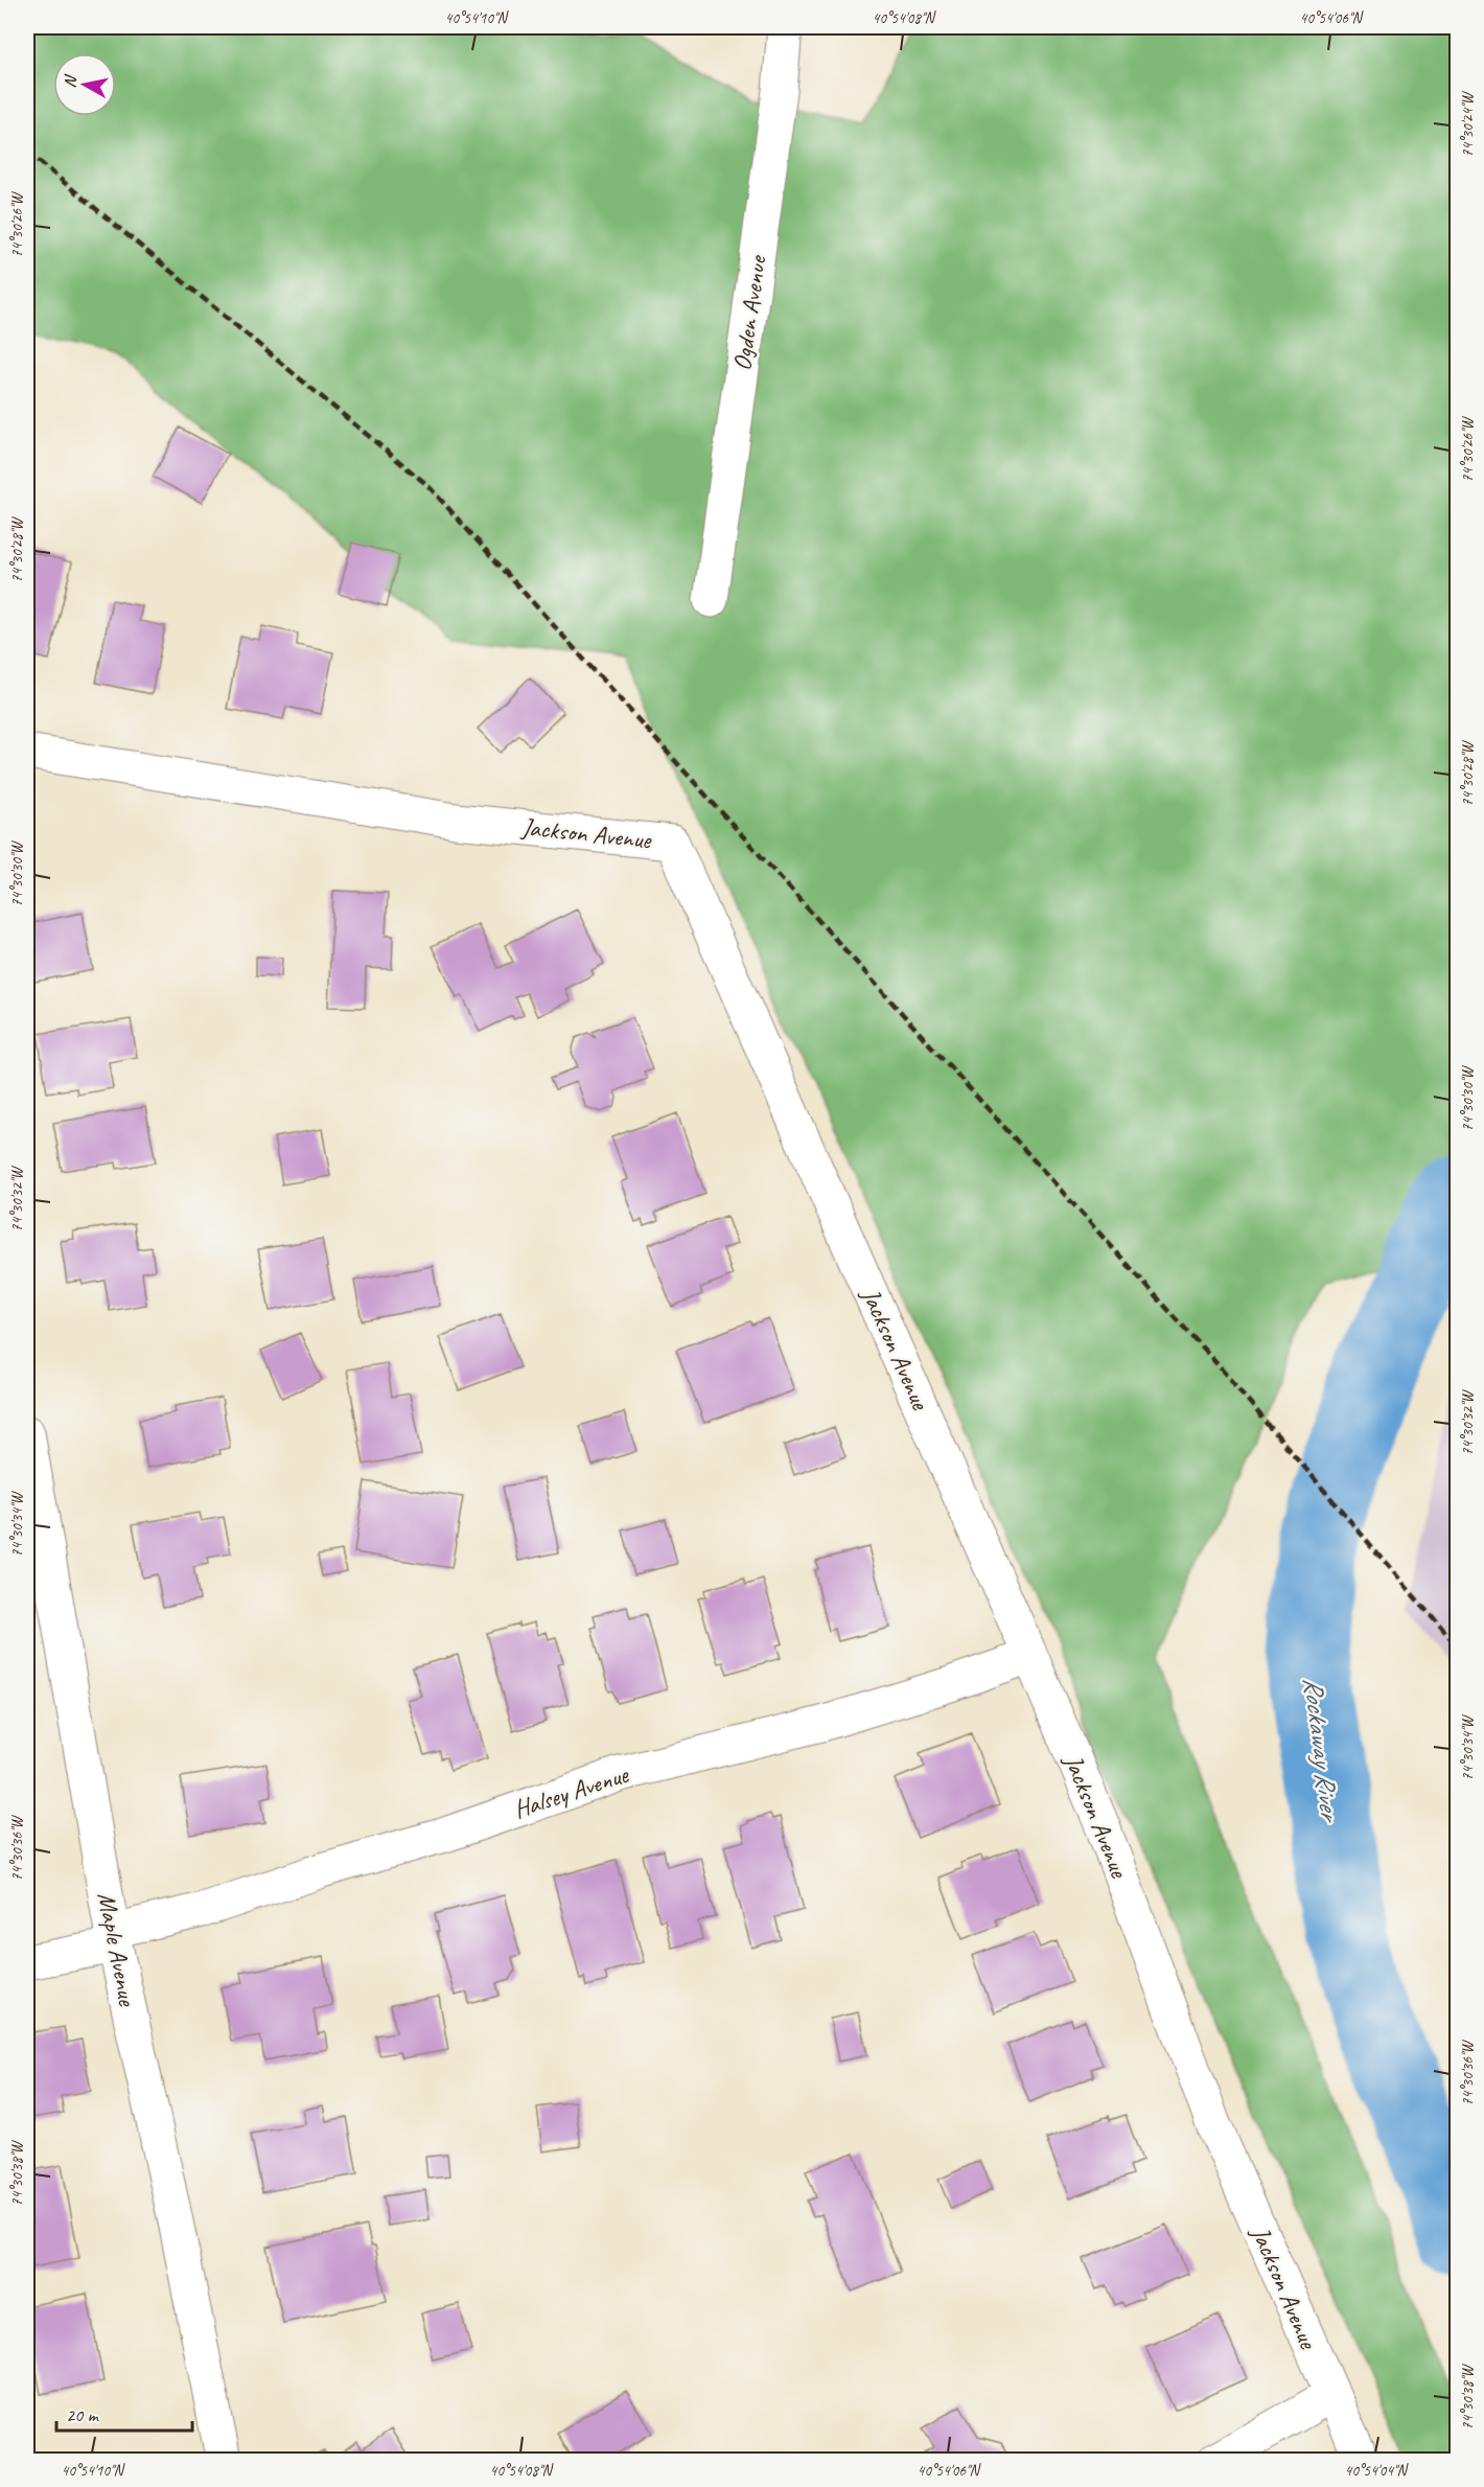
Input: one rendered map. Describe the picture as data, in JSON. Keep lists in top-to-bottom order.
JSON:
{
  "streets": {
    "street": [
      "Ogden Avenue",
      "Jackson Avenue",
      "Halsey Avenue",
      "Maple Avenue"
    ]
  },
  "crossings": [
    ["Jackson Avenue", "Halsey Avenue"],
    ["Halsey Avenue", "Maple Avenue"]
  ],
  "water": ["Rockaway River"],
  "scale_bar": "20 m",
  "north": "left",
  "coordinates": [
    "40°54'10\"N",
    "40°54'08\"N",
    "40°54'06\"N",
    "74°30'24\"W",
    "74°30'26\"W",
    "74°30'28\"W",
    "74°30'30\"W",
    "74°30'32\"W",
    "74°30'34\"W",
    "74°30'36\"W",
    "74°30'38\"W",
    "40°54'04\"N"
  ]
}
